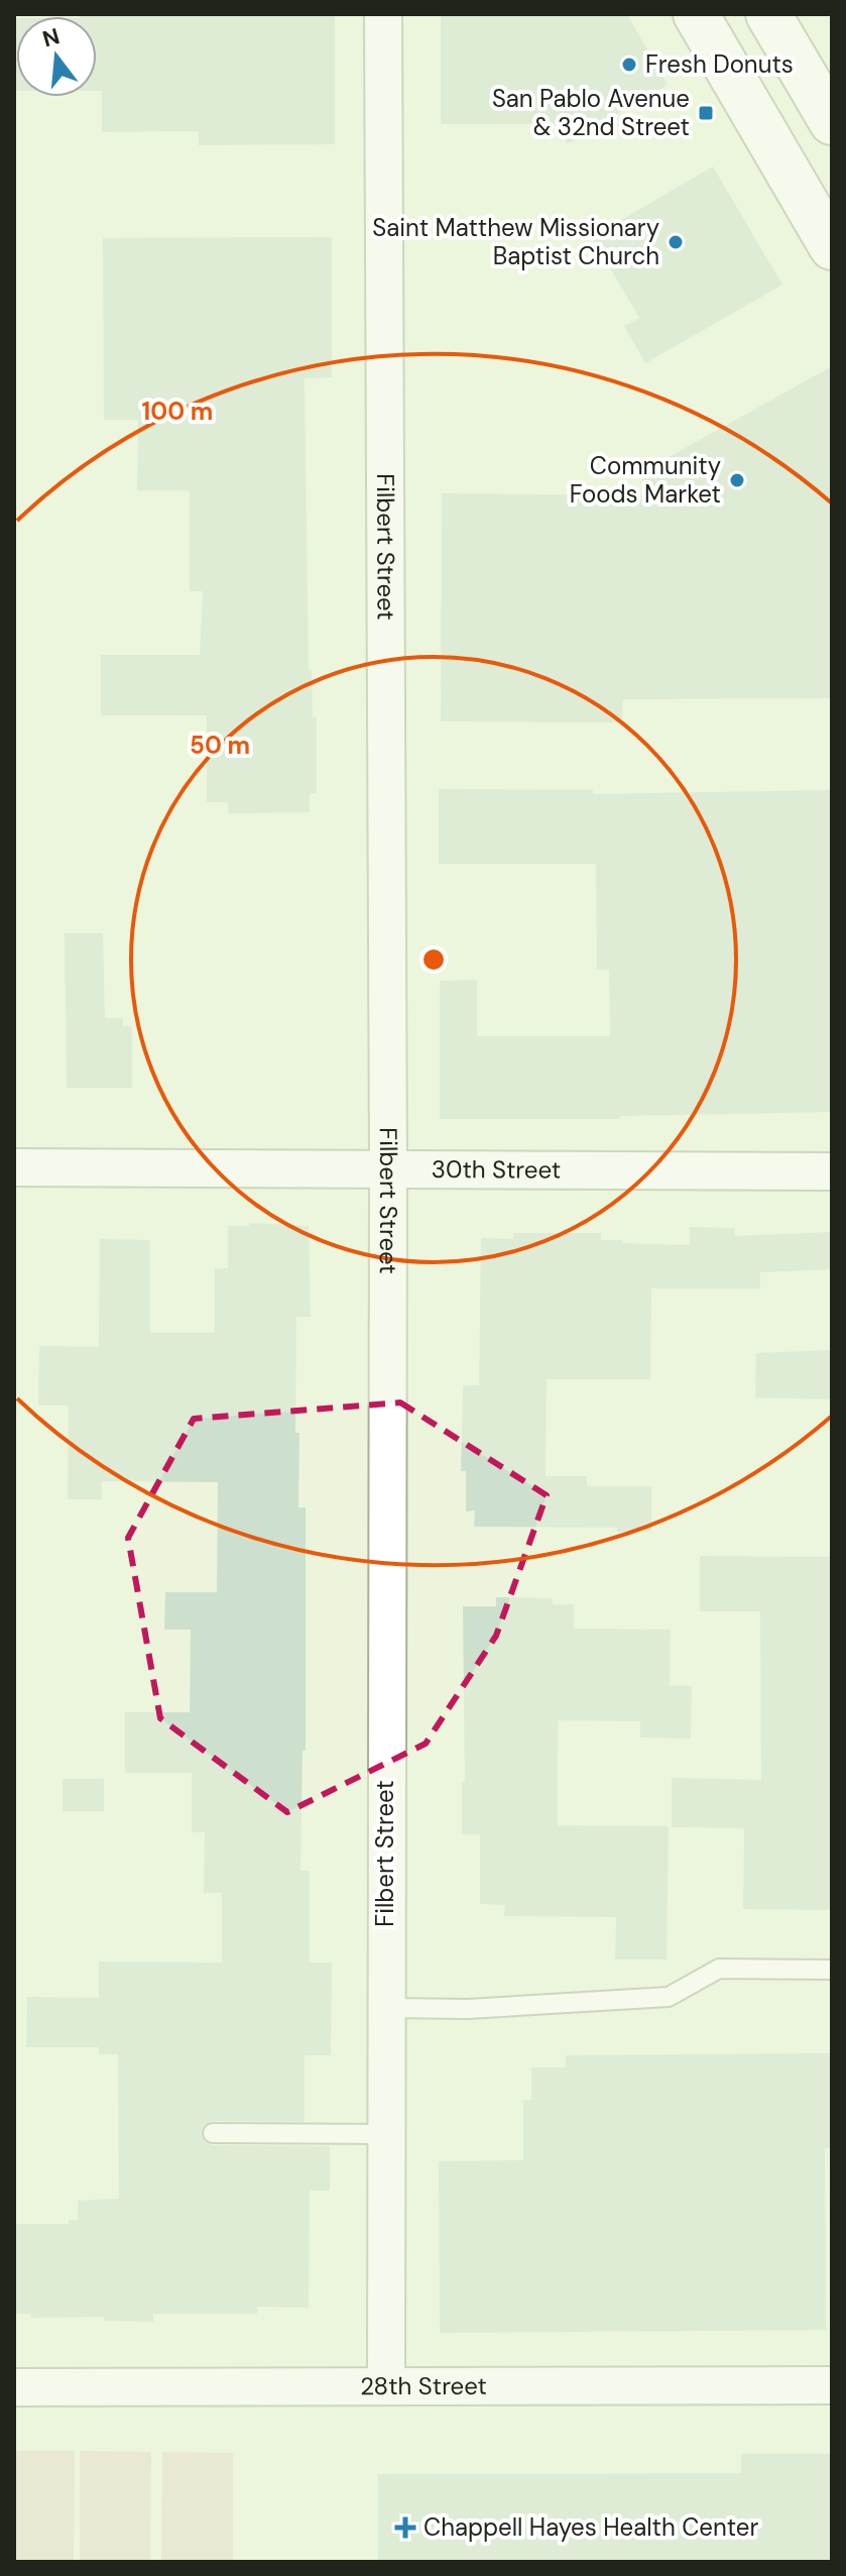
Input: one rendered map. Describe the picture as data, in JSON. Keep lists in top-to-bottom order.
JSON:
{
  "streets": {
    "street": ["Filbert Street", "30th Street", "28th Street"]
  },
  "crossings": [
    ["Filbert Street", "30th Street"],
    ["Filbert Street", "28th Street"]
  ],
  "places": {
    "other": ["Fresh Donuts", "Saint Matthew Missionary Baptist Church", "Community Foods Market"],
    "transit": ["San Pablo Avenue & 32nd Street"],
    "health": ["Chappell Hayes Health Center"]
  },
  "north": "top",
  "rings": ["100 m", "50 m"]
}
